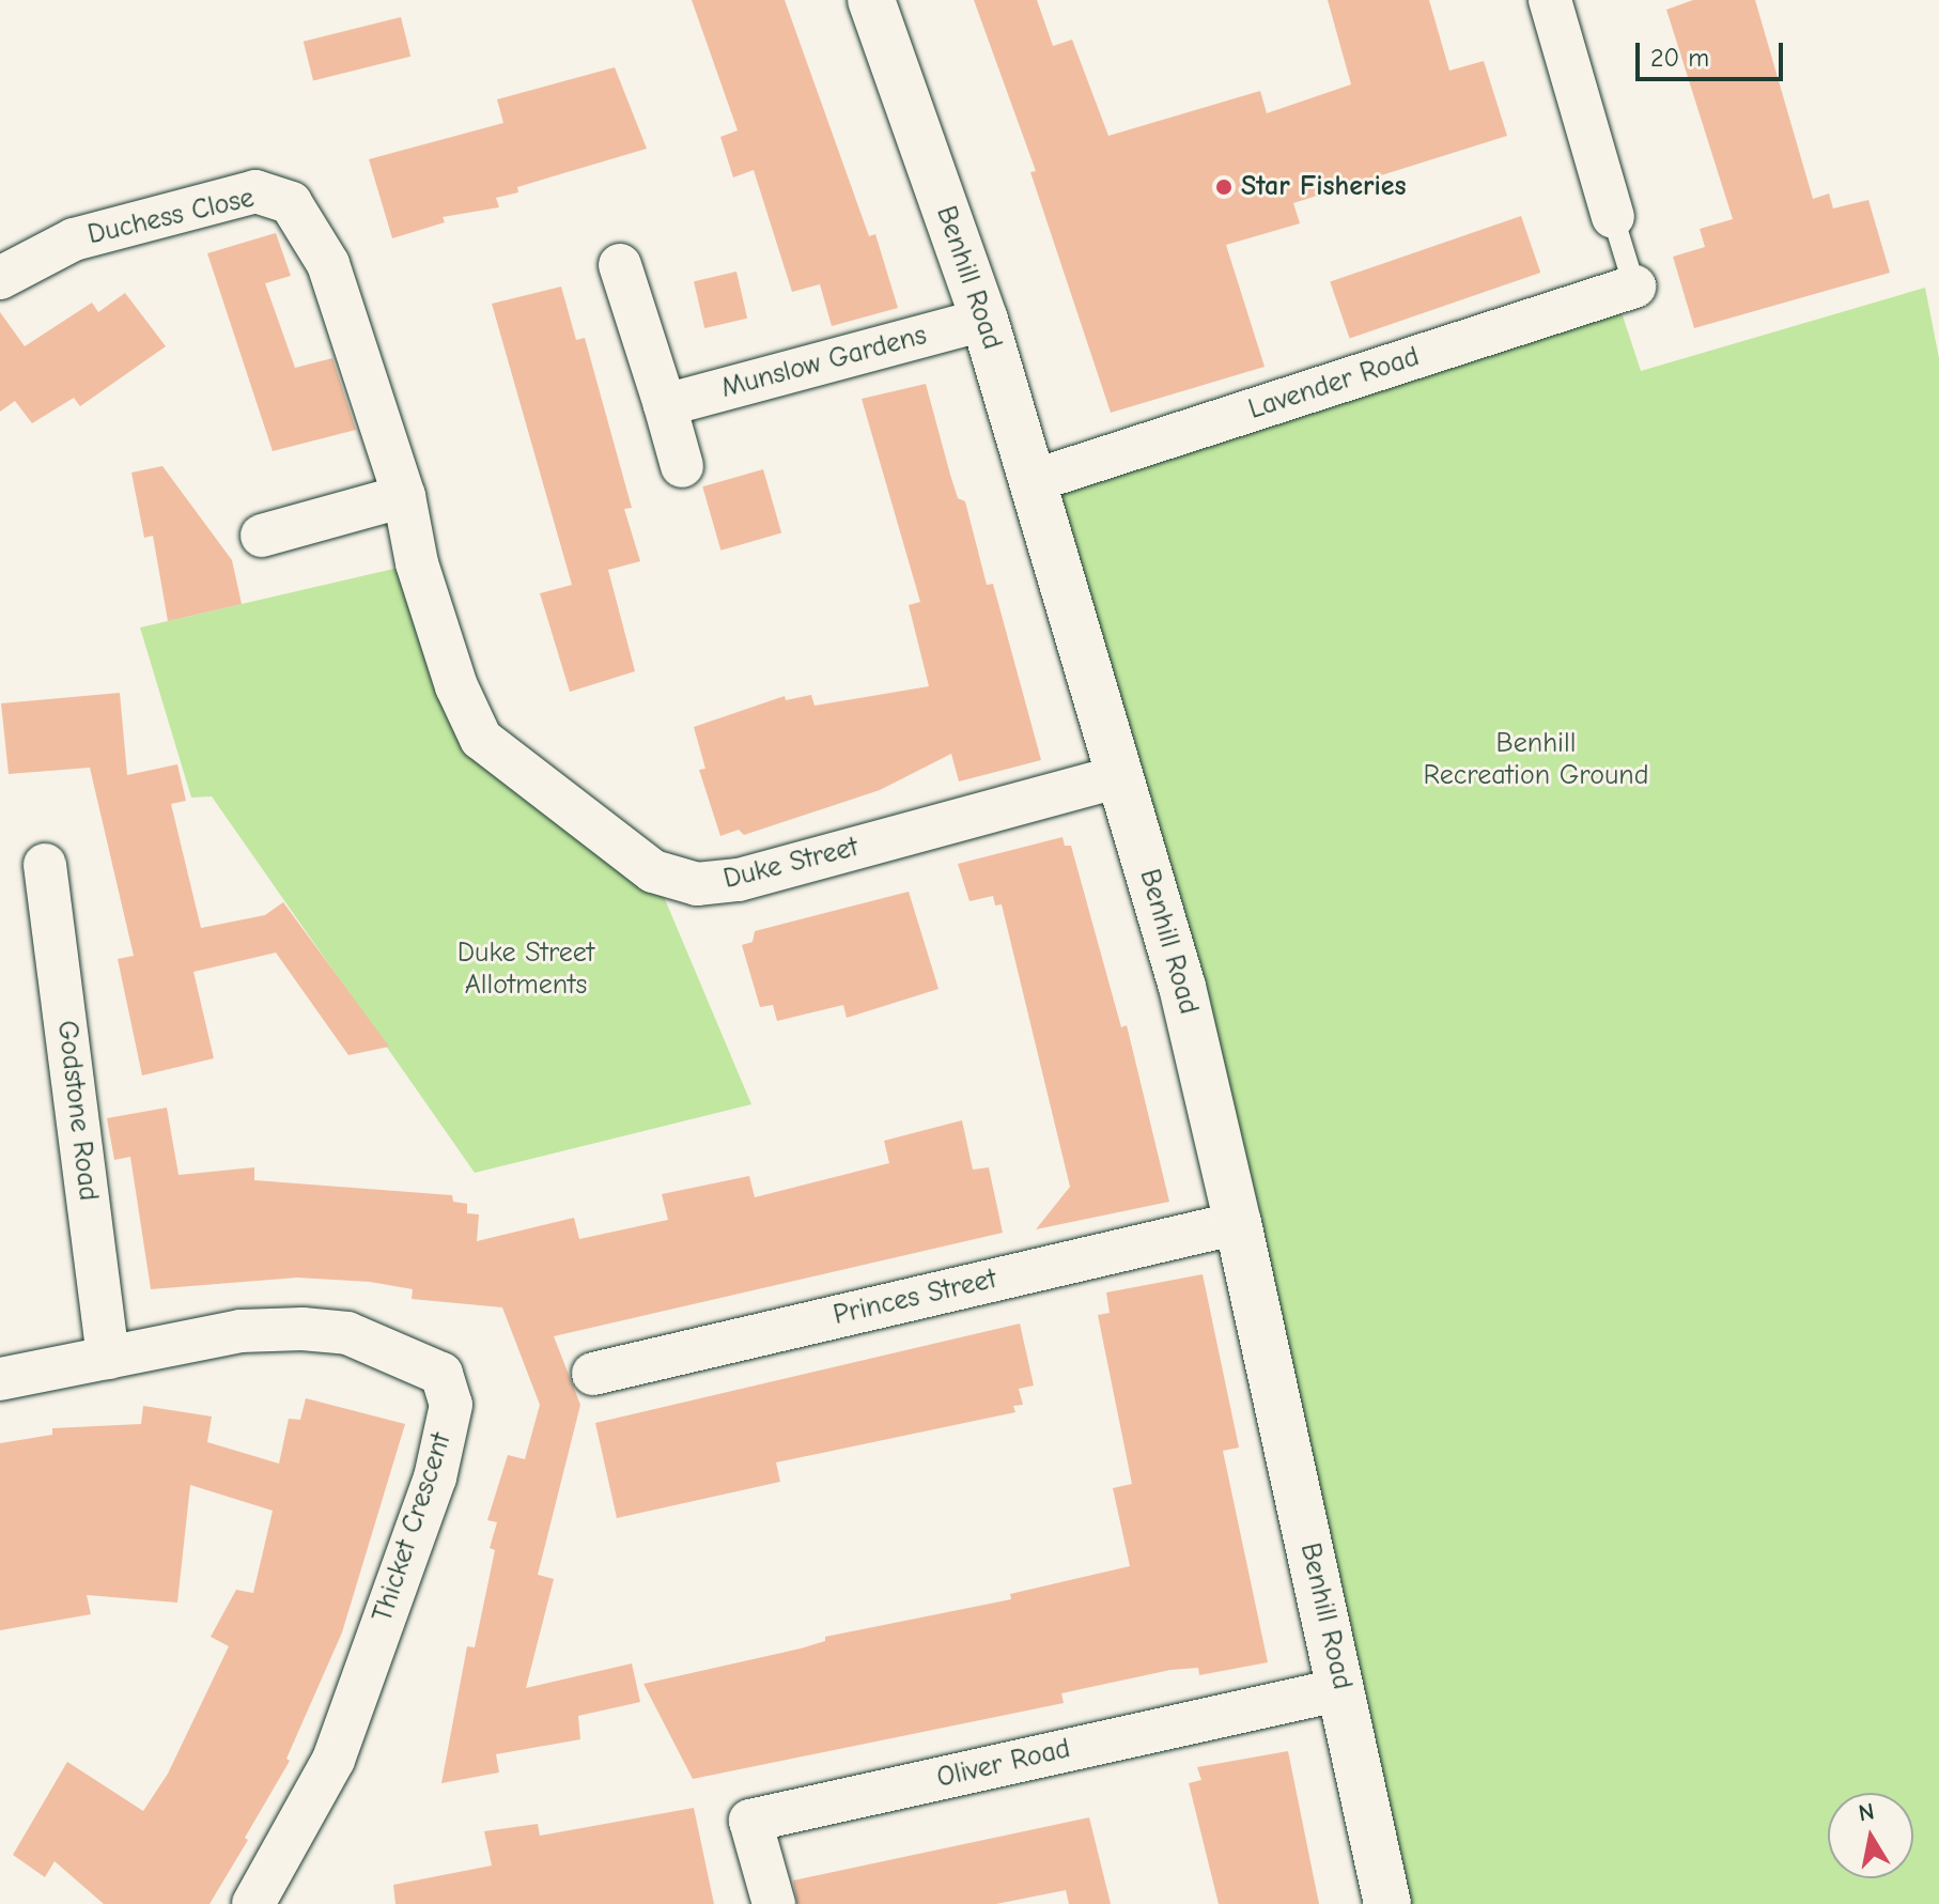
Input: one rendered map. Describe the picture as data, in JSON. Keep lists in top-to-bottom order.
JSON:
{
  "streets": {
    "street": [
      "Duchess Close",
      "Benhill Road",
      "Munslow Gardens",
      "Lavender Road",
      "Duke Street",
      "Godstone Road",
      "Princes Street",
      "Thicket Crescent",
      "Oliver Road"
    ]
  },
  "crossings": [
    ["Duchess Close", "Duke Street"],
    ["Benhill Road", "Munslow Gardens"],
    ["Benhill Road", "Lavender Road"],
    ["Benhill Road", "Duke Street"],
    ["Benhill Road", "Princes Street"],
    ["Benhill Road", "Oliver Road"],
    ["Godstone Road", "Thicket Crescent"]
  ],
  "parks": ["Benhill Recreation Ground", "Duke Street Allotments"],
  "places": ["Star Fisheries"],
  "scale_bar": "20 m",
  "north": "top"
}
